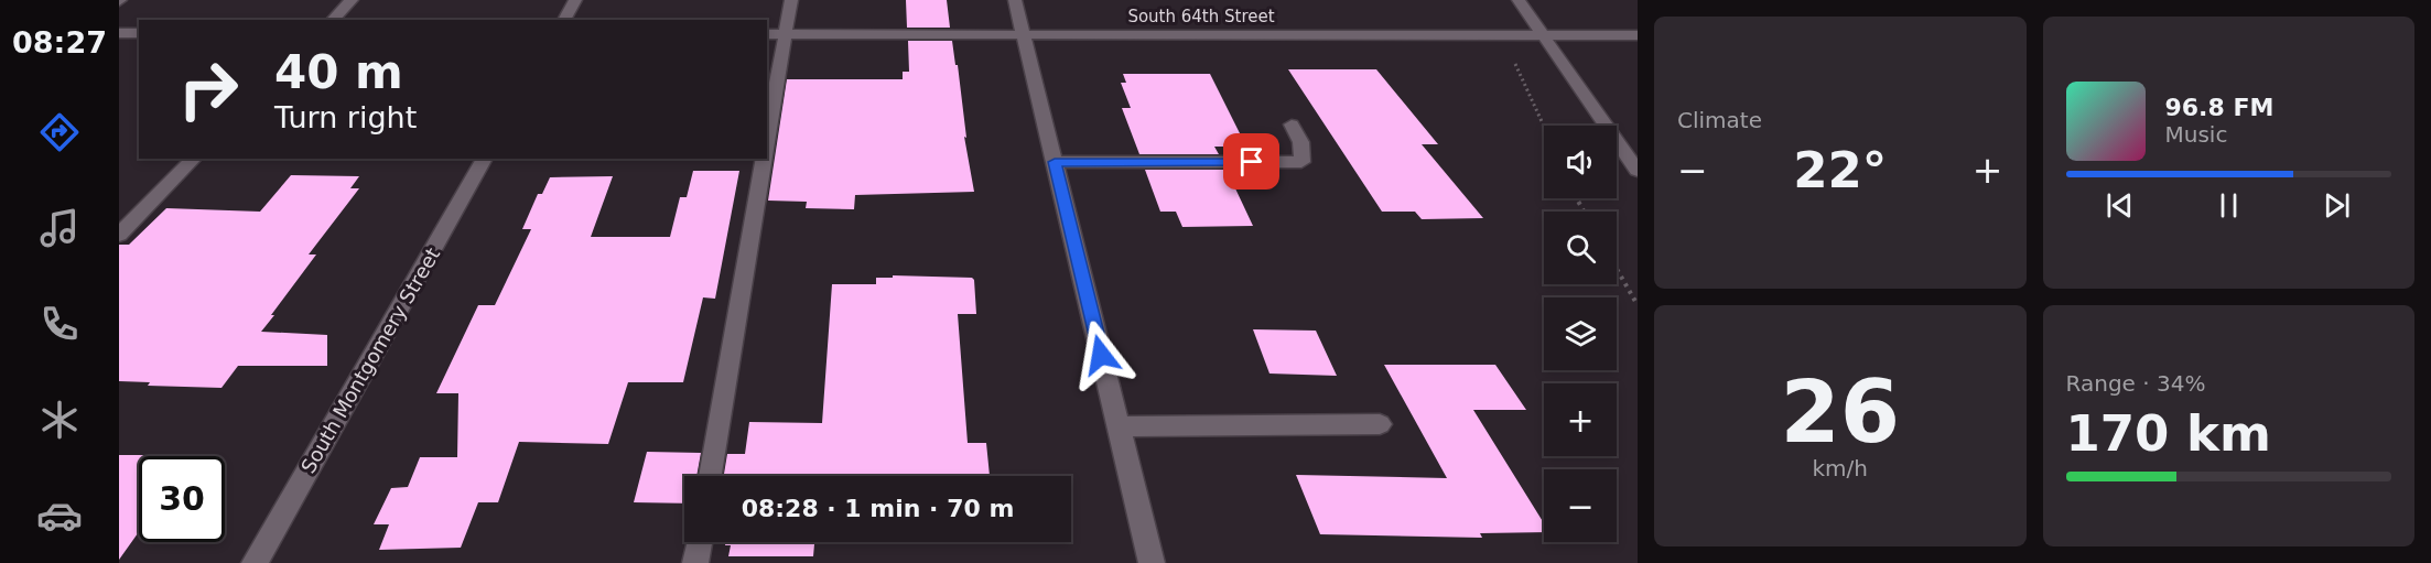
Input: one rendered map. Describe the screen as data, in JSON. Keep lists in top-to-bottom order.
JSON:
{
  "streets": {
    "street": ["South 64th Street", "South Montgomery Street"]
  },
  "page": {
    "tabs": "08:27",
    "tile": [
      "Climate",
      ["26", "km/h"],
      ["Range · 34%", "170 km"]
    ],
    "turn": ["40 m", "Turn right"],
    "song": ["96.8 FM", "Music"],
    "map_buttons": ["+", "−"],
    "heat": ["−", "22°", "+"],
    "limit": "30",
    "trip": "08:28 · 1 min · 70 m"
  }
}
